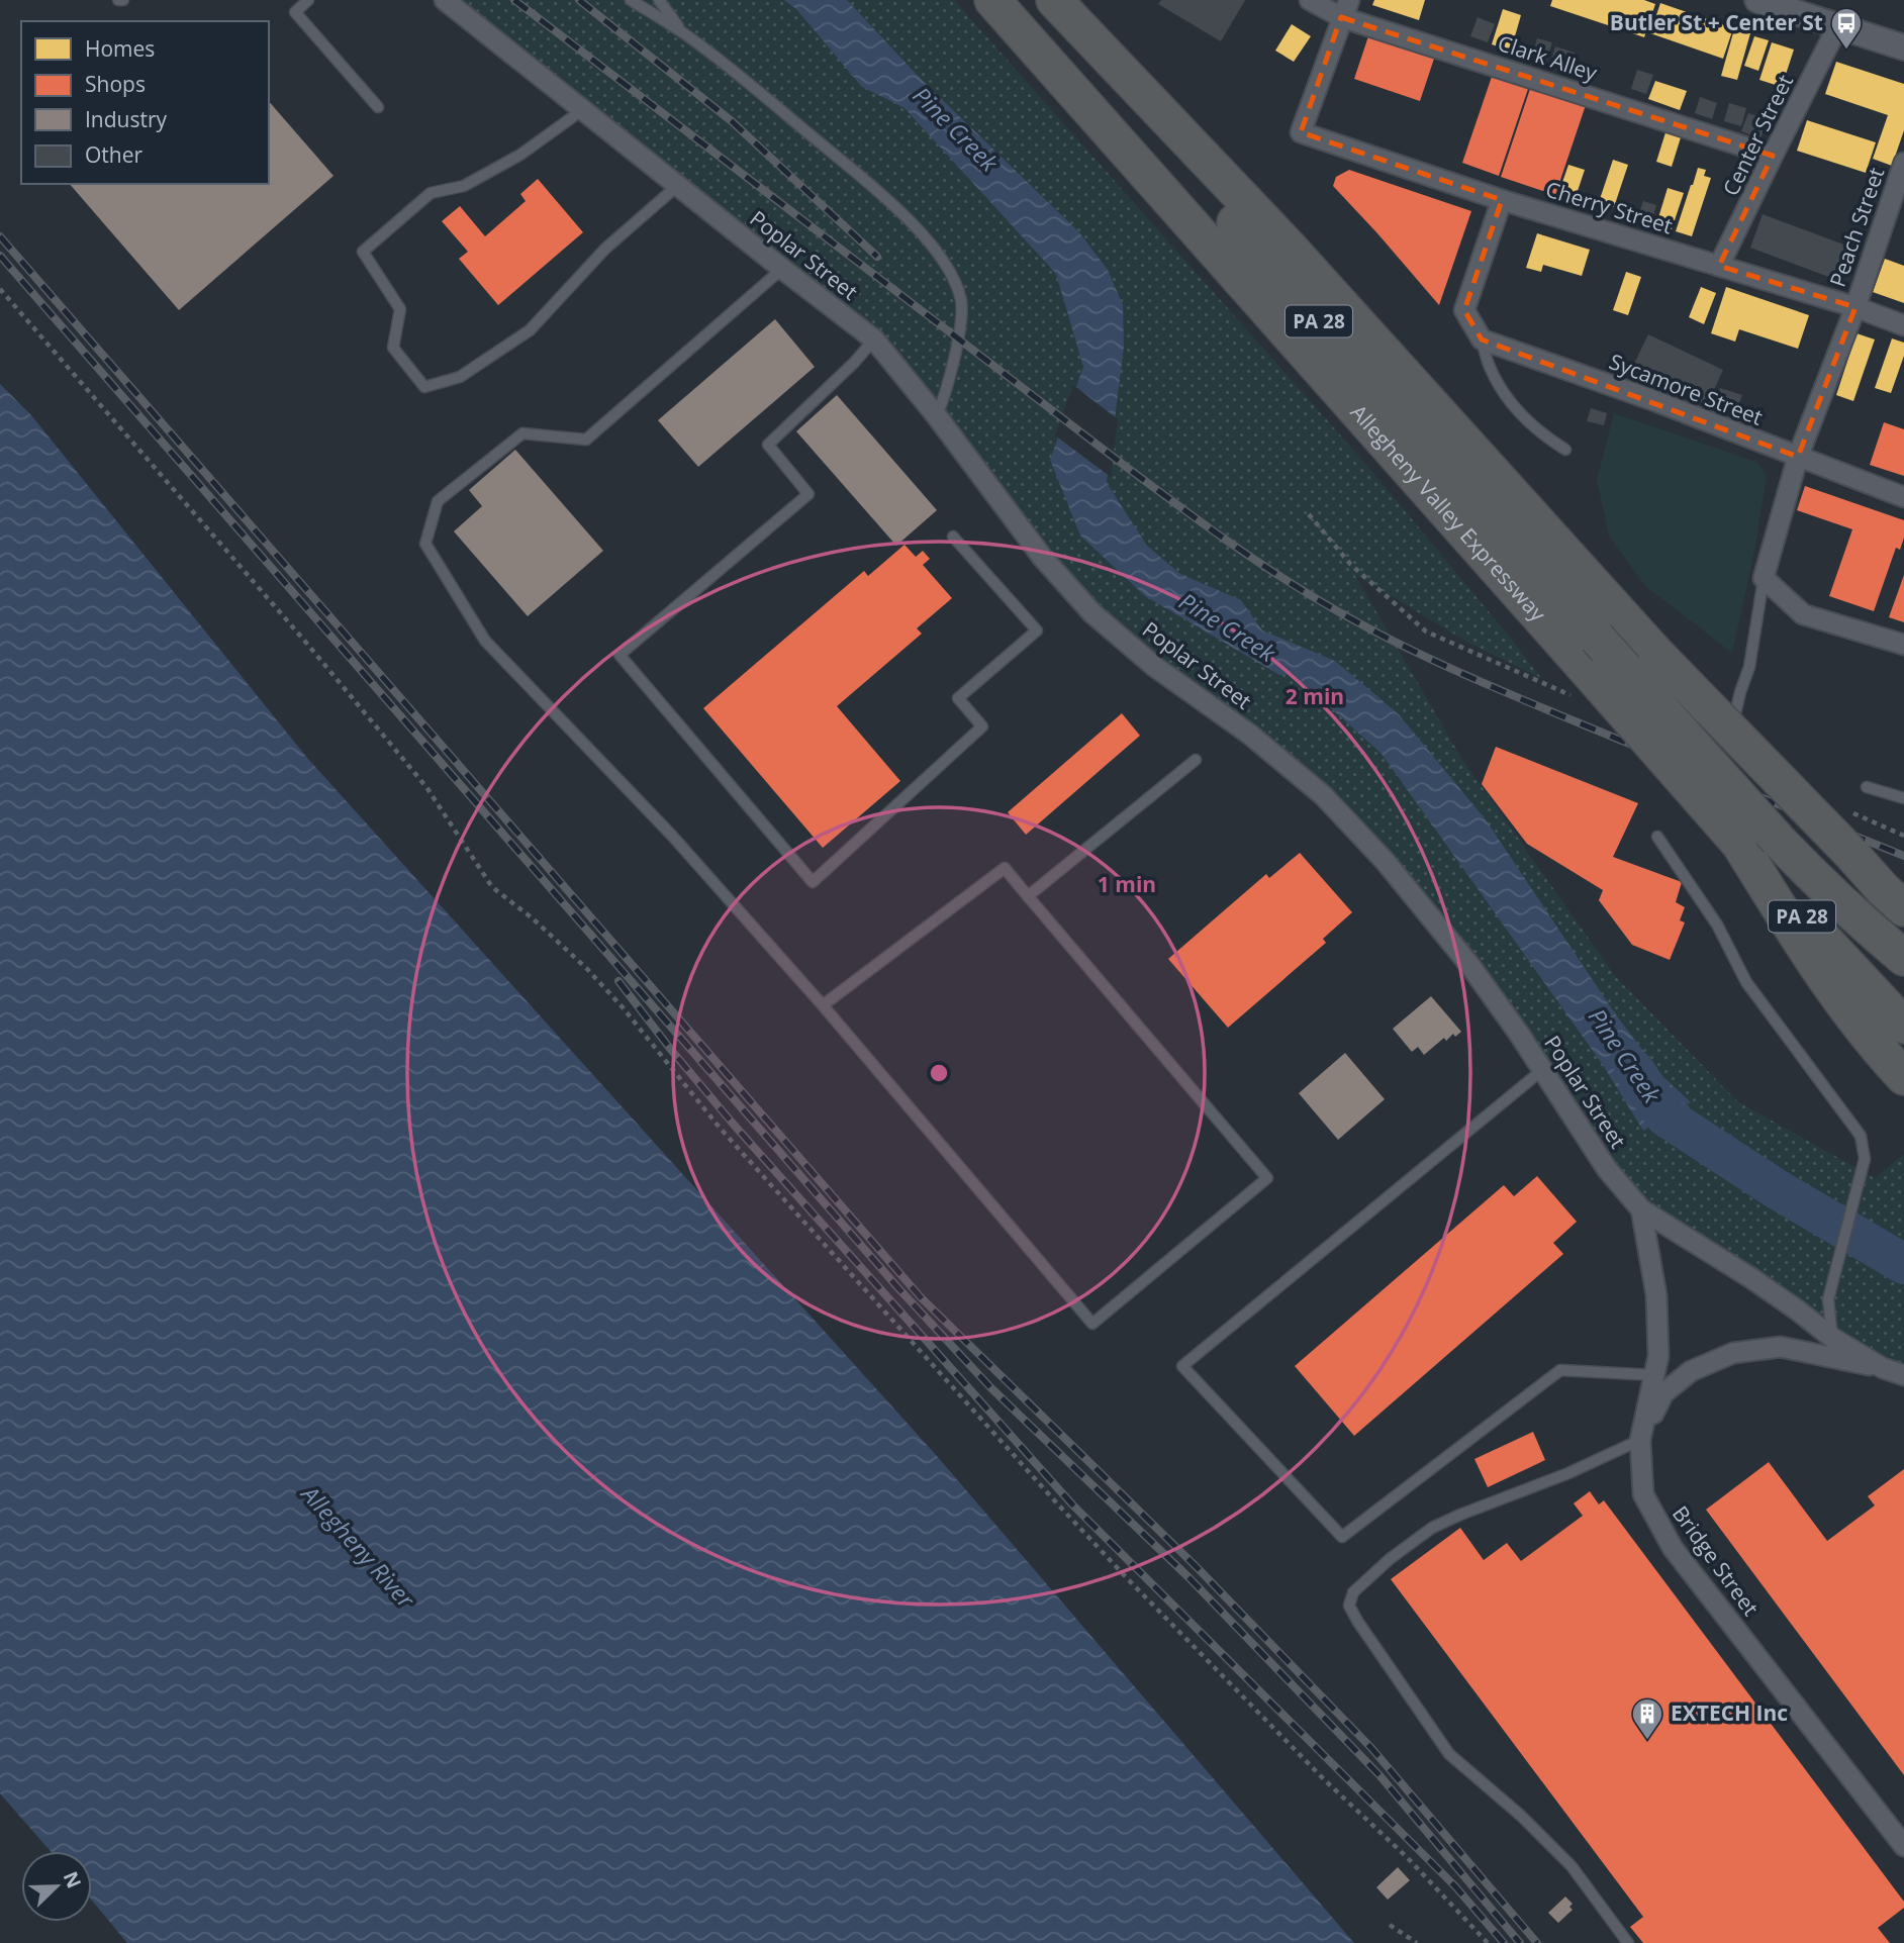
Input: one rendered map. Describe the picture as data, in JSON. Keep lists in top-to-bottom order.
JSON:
{
  "streets": {
    "highway": ["PA 28", "Allegheny Valley Expressway"],
    "street": [
      "Clark Alley",
      "Center Street",
      "Cherry Street",
      "Peach Street",
      "Poplar Street",
      "Sycamore Street",
      "Bridge Street"
    ]
  },
  "crossings": [
    ["Clark Alley", "Center Street"],
    ["Clark Alley", "Cherry Street"],
    ["Center Street", "Cherry Street"],
    ["Cherry Street", "Peach Street"],
    ["Peach Street", "Sycamore Street"],
    ["Poplar Street", "Bridge Street"]
  ],
  "water": ["Pine Creek", "Allegheny River"],
  "places": {
    "bus stop": ["Butler St + Center St"],
    "building": ["EXTECH Inc"]
  },
  "legend": [
    "Homes",
    "Shops",
    "Industry",
    "Other"
  ],
  "north": "top right",
  "rings": ["2 min", "1 min"]
}
